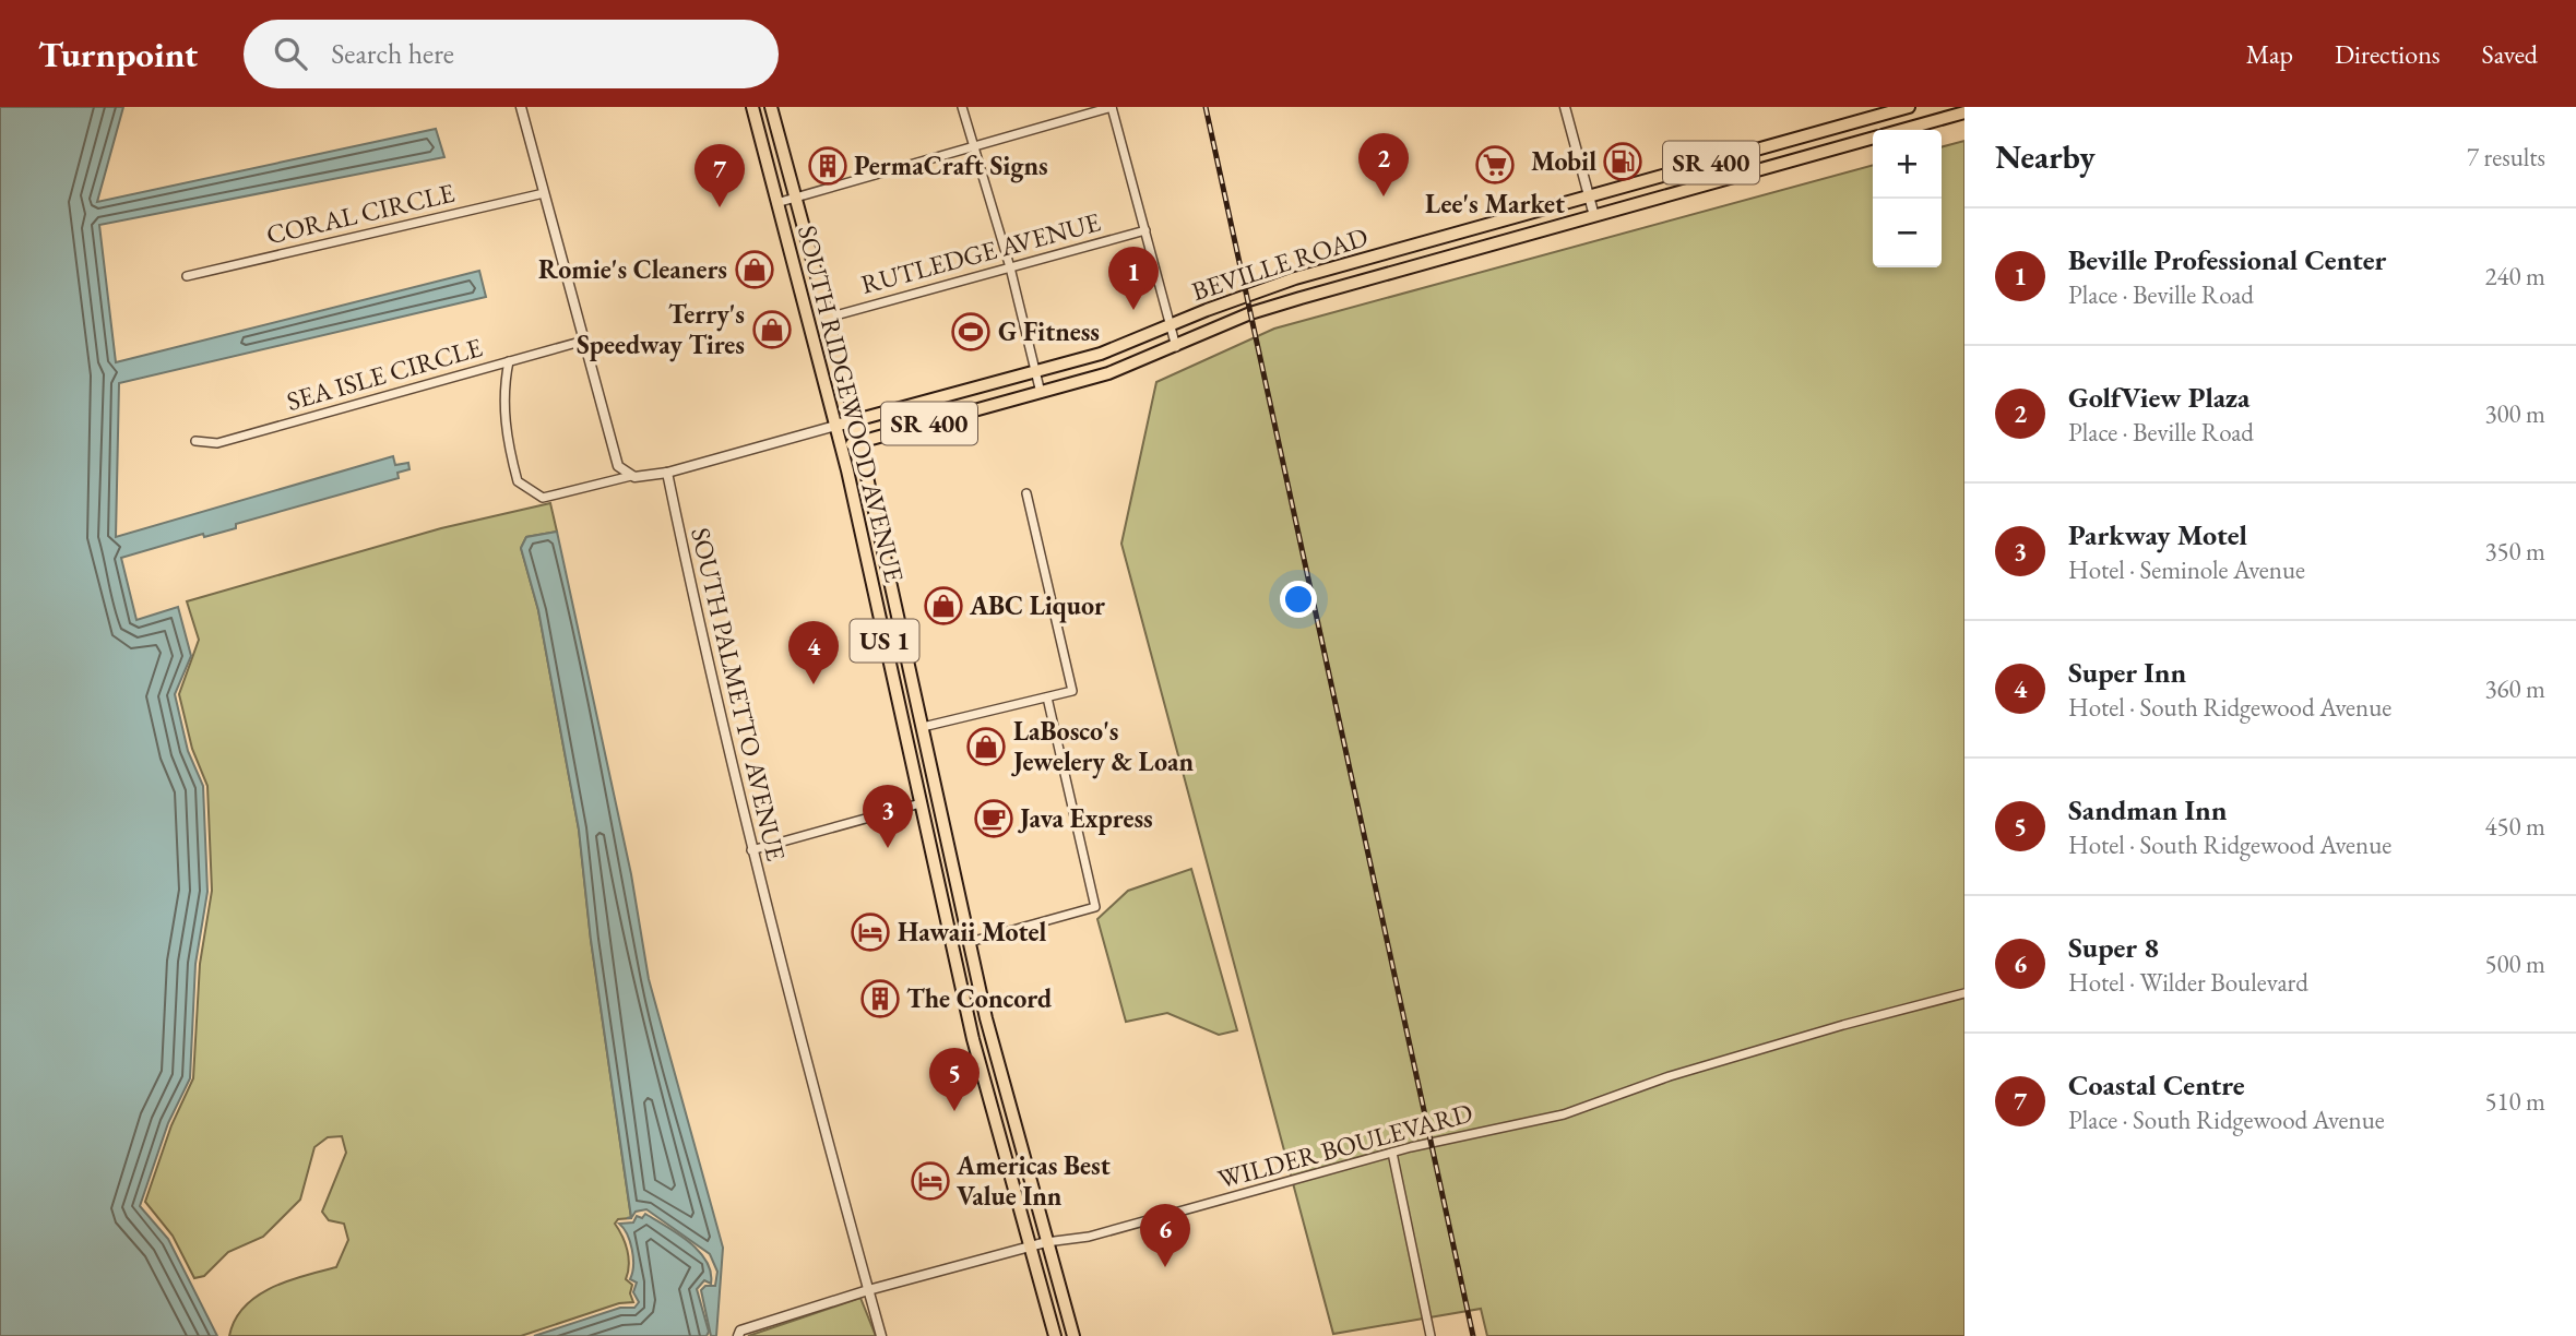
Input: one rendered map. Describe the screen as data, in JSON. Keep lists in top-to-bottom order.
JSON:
{
  "streets": {
    "main road": [
      "SR 400",
      "BEVILLE ROAD",
      "SOUTH RIDGEWOOD AVENUE",
      "US 1"
    ],
    "street": [
      "CORAL CIRCLE",
      "RUTLEDGE AVENUE",
      "SEA ISLE CIRCLE",
      "SOUTH PALMETTO AVENUE",
      "WILDER BOULEVARD"
    ]
  },
  "crossings": [
    ["RUTLEDGE AVENUE", "SOUTH RIDGEWOOD AVENUE"],
    ["BEVILLE ROAD", "SOUTH RIDGEWOOD AVENUE"],
    ["BEVILLE ROAD", "SOUTH PALMETTO AVENUE"],
    ["SOUTH RIDGEWOOD AVENUE", "WILDER BOULEVARD"],
    ["SOUTH PALMETTO AVENUE", "WILDER BOULEVARD"]
  ],
  "places": {
    "fuel station": ["Mobil"],
    "supermarket": ["Lee's Market"],
    "building": ["PermaCraft Signs", "The Concord"],
    "shop": [
      "Romie's Cleaners",
      "Terry's Speedway Tires",
      "ABC Liquor",
      "LaBosco's Jewelery & Loan"
    ],
    "sports": ["G Fitness"],
    "cafe": ["Java Express"],
    "hotel": ["Hawaii Motel", "Americas Best Value Inn"]
  },
  "page": {
    "header": "Turnpoint",
    "search": "Search here",
    "nav": ["Map", "Directions", "Saved"],
    "heading": ["Nearby", "7 results"],
    "map_buttons": ["+", "−"],
    "pins": [
      "2",
      "7",
      "1",
      "4",
      "3",
      "5",
      "6"
    ],
    "list": [
      {
        "mark": "1",
        "name": "Beville Professional Center",
        "note": "Place · Beville Road",
        "value": "240 m"
      },
      {
        "mark": "2",
        "name": "GolfView Plaza",
        "note": "Place · Beville Road",
        "value": "300 m"
      },
      {
        "mark": "3",
        "name": "Parkway Motel",
        "note": "Hotel · Seminole Avenue",
        "value": "350 m"
      },
      {
        "mark": "4",
        "name": "Super Inn",
        "note": "Hotel · South Ridgewood Avenue",
        "value": "360 m"
      },
      {
        "mark": "5",
        "name": "Sandman Inn",
        "note": "Hotel · South Ridgewood Avenue",
        "value": "450 m"
      },
      {
        "mark": "6",
        "name": "Super 8",
        "note": "Hotel · Wilder Boulevard",
        "value": "500 m"
      },
      {
        "mark": "7",
        "name": "Coastal Centre",
        "note": "Place · South Ridgewood Avenue",
        "value": "510 m"
      }
    ]
  }
}
